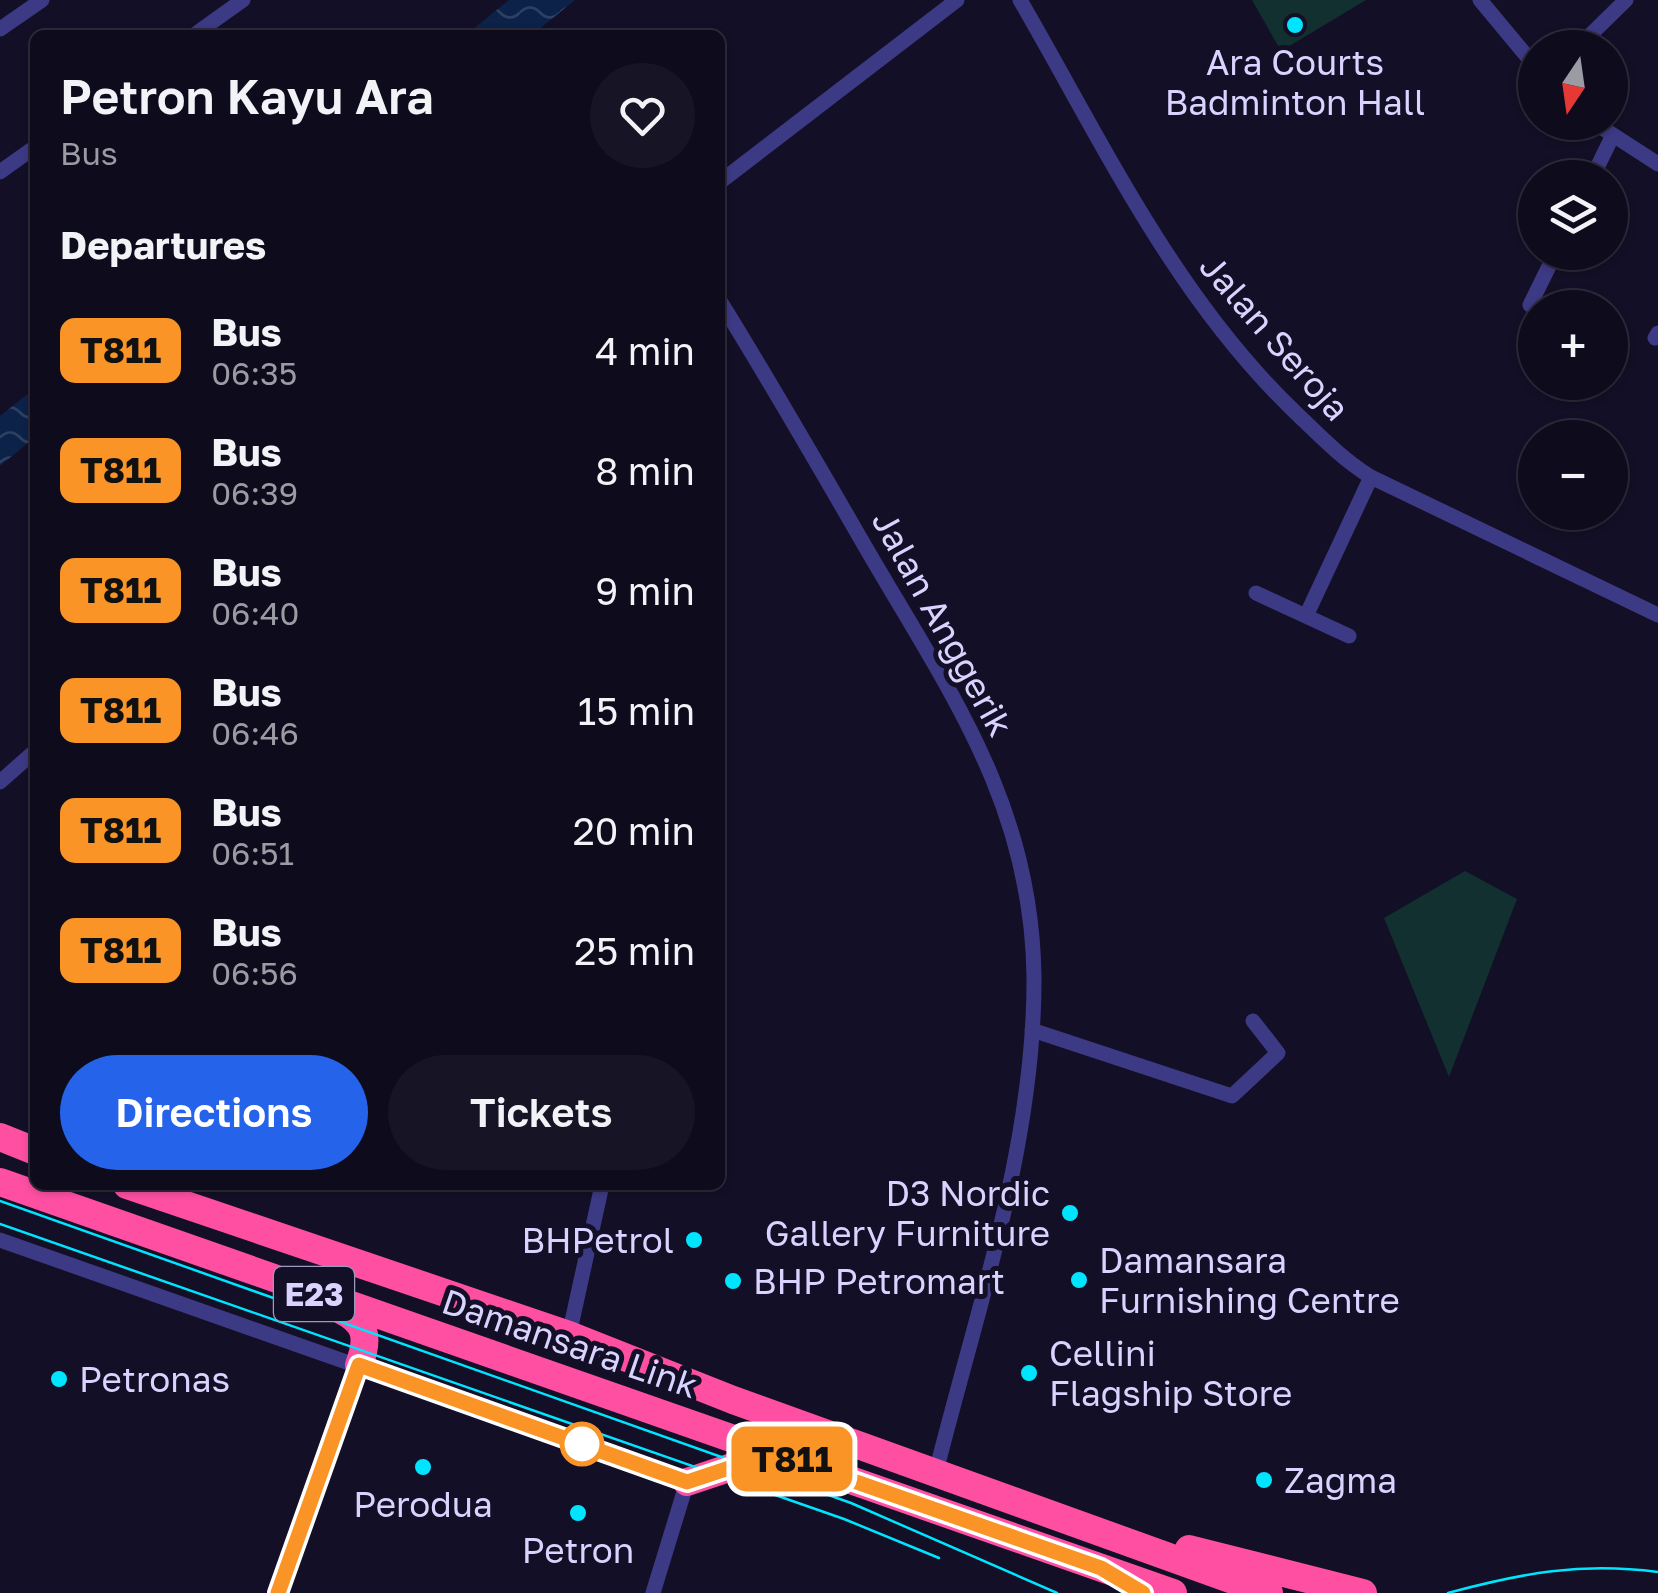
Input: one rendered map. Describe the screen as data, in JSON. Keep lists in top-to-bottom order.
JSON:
{
  "streets": {
    "highway": ["E23", "Damansara Link"],
    "street": ["Jalan Seroja", "Jalan Anggerik"]
  },
  "crossings": [
    ["Jalan Anggerik", "Damansara Link"]
  ],
  "places": [
    "Ara Courts Badminton Hall",
    "D3 Nordic Gallery Furniture",
    "BHPetrol",
    "Damansara Furnishing Centre",
    "BHP Petromart",
    "Cellini Flagship Store",
    "Petronas",
    "Perodua",
    "Zagma",
    "Petron"
  ],
  "lines": ["bus line T811"],
  "north": "bottom",
  "page": {
    "on_map": "T811",
    "map_buttons": ["+", "−"],
    "heading": [
      ["Petron Kayu Ara", "Bus"],
      "Departures"
    ],
    "list": [
      {
        "mark": "T811",
        "name": "Bus",
        "note": "06:35",
        "value": "4 min"
      },
      {
        "mark": "T811",
        "name": "Bus",
        "note": "06:39",
        "value": "8 min"
      },
      {
        "mark": "T811",
        "name": "Bus",
        "note": "06:40",
        "value": "9 min"
      },
      {
        "mark": "T811",
        "name": "Bus",
        "note": "06:46",
        "value": "15 min"
      },
      {
        "mark": "T811",
        "name": "Bus",
        "note": "06:51",
        "value": "20 min"
      },
      {
        "mark": "T811",
        "name": "Bus",
        "note": "06:56",
        "value": "25 min"
      }
    ],
    "buttons": ["Directions", "Tickets"]
  }
}
